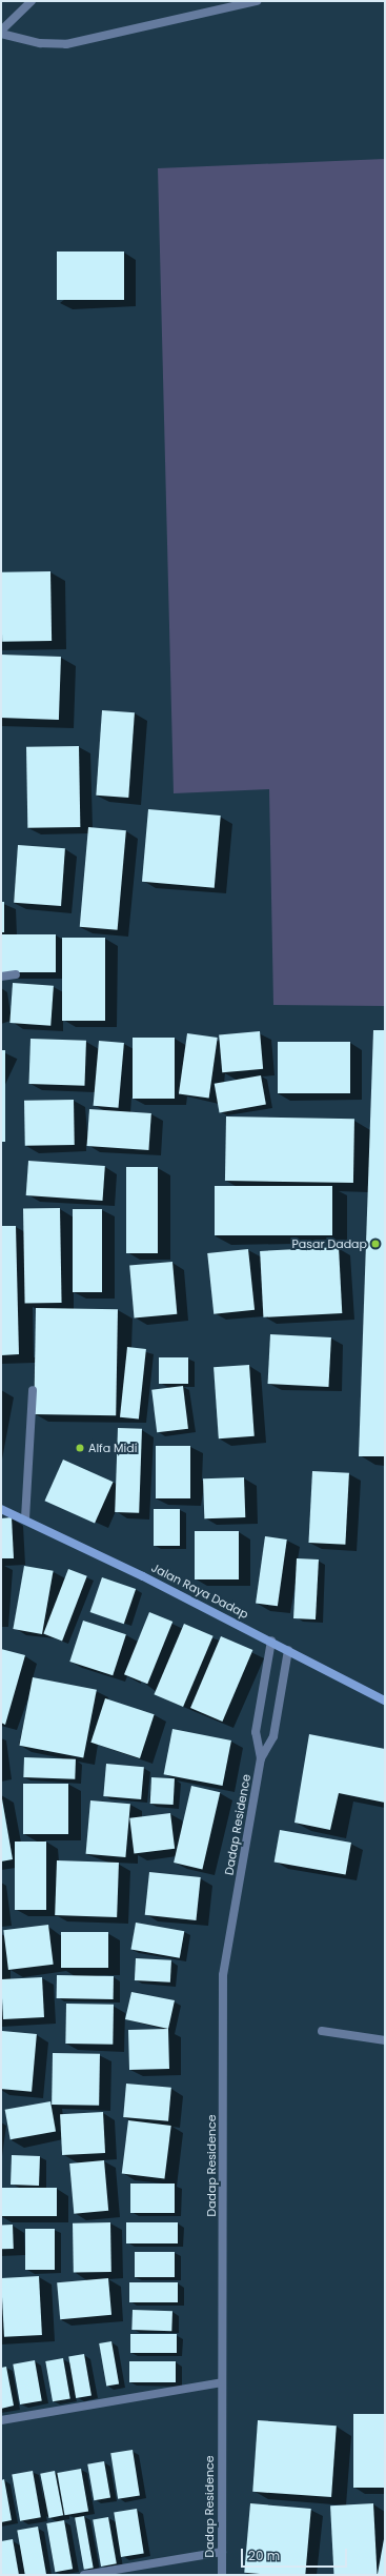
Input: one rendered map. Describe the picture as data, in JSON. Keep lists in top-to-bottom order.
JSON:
{
  "streets": {
    "main road": ["Jalan Raya Dadap"],
    "street": ["Dadap Residence"]
  },
  "crossings": [
    ["Jalan Raya Dadap", "Dadap Residence"]
  ],
  "places": ["Pasar Dadap", "Alfa Midi"],
  "scale_bar": "20 m"
}
